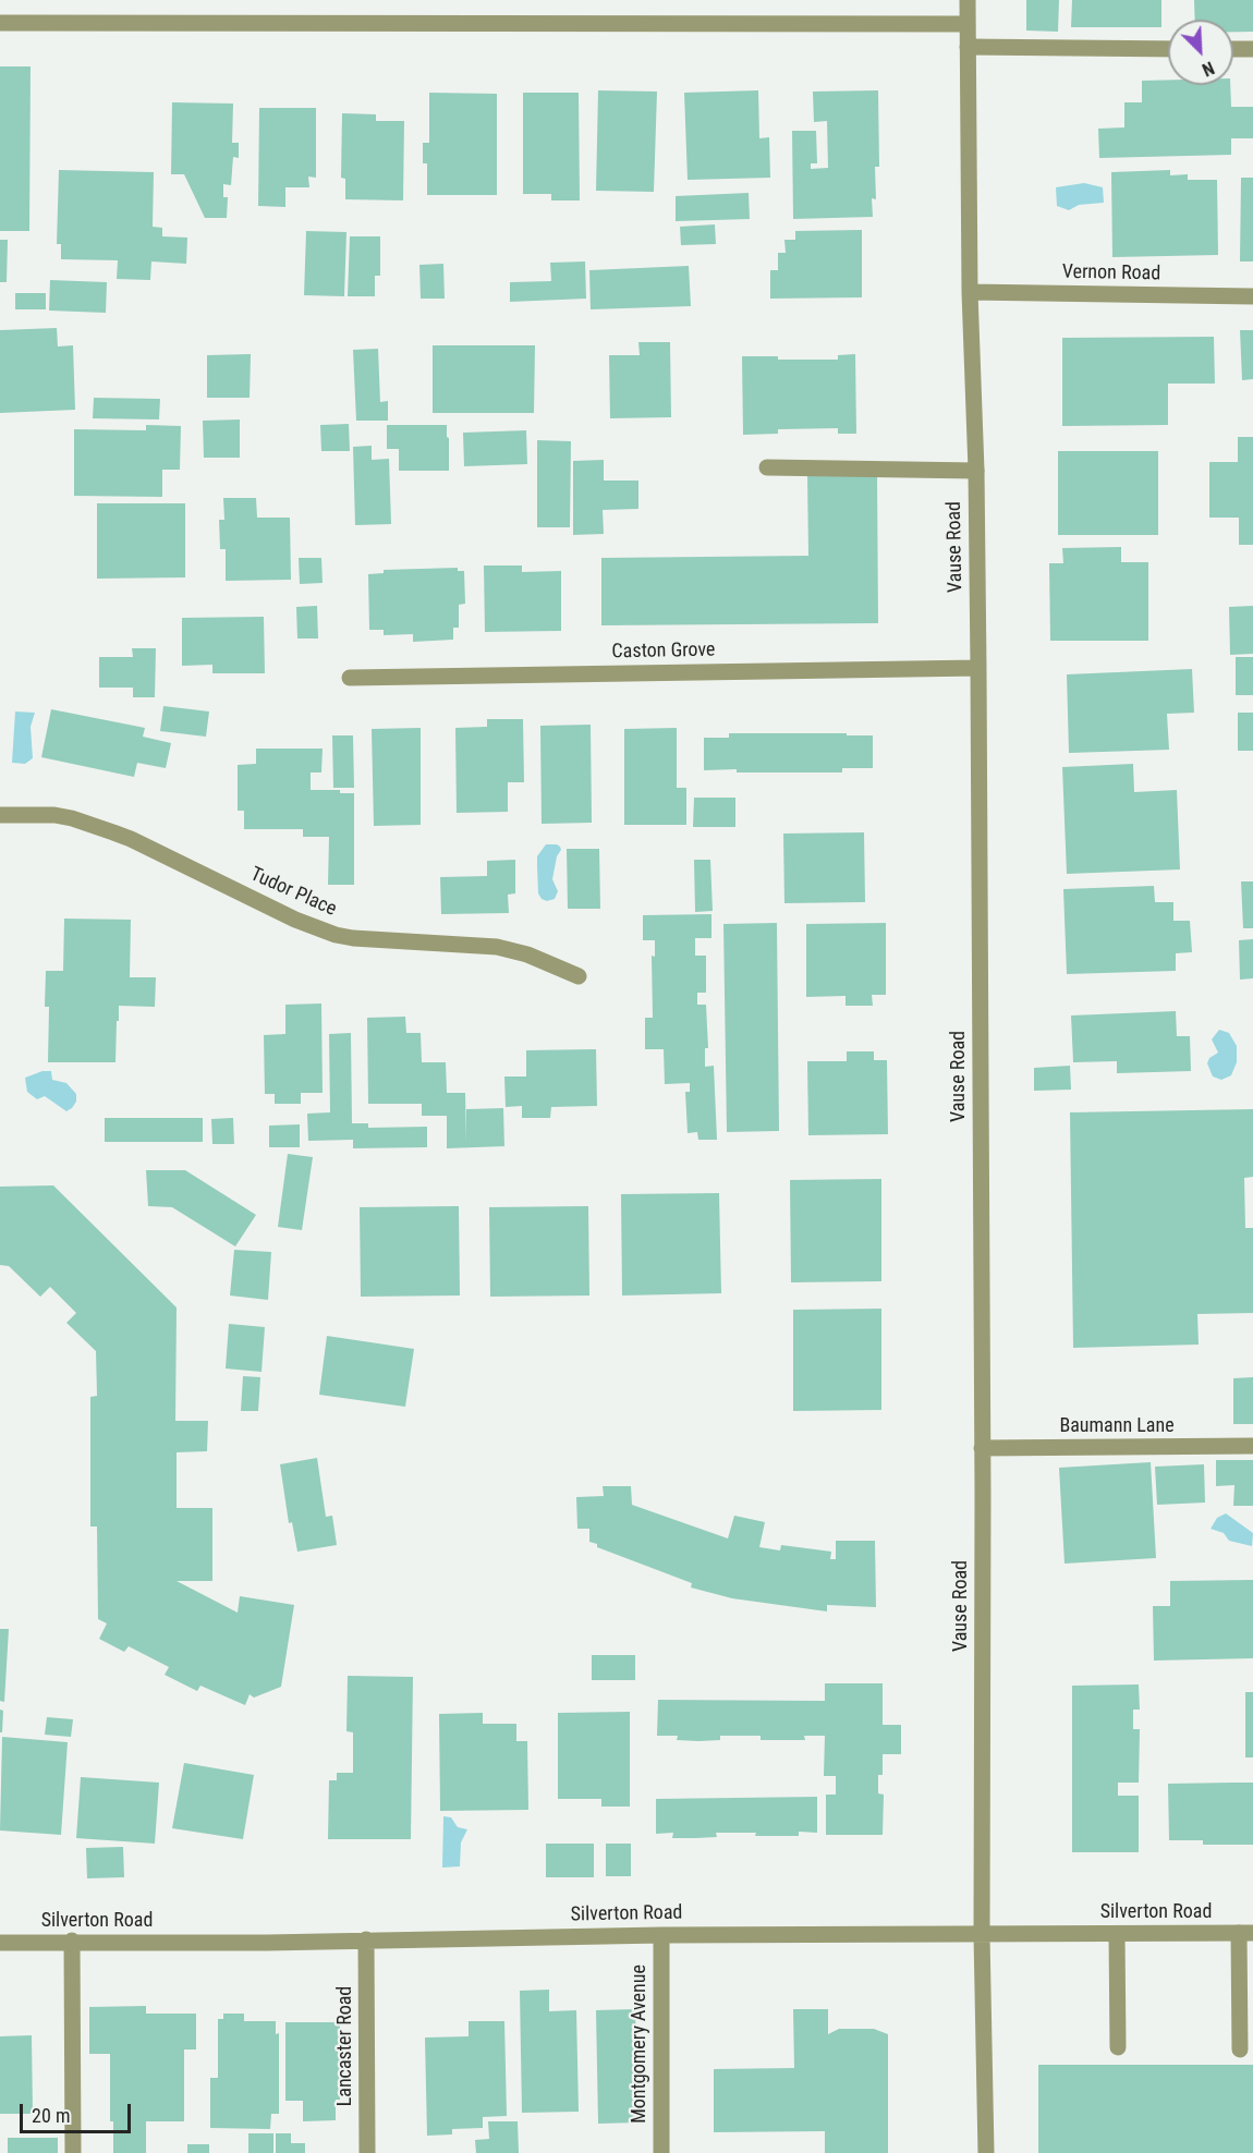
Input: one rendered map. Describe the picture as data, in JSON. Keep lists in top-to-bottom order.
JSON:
{
  "streets": {
    "street": [
      "Vernon Road",
      "Vause Road",
      "Caston Grove",
      "Tudor Place",
      "Baumann Lane",
      "Silverton Road",
      "Montgomery Avenue",
      "Lancaster Road"
    ]
  },
  "crossings": [
    ["Vernon Road", "Vause Road"],
    ["Vause Road", "Caston Grove"],
    ["Vause Road", "Baumann Lane"],
    ["Vause Road", "Silverton Road"],
    ["Silverton Road", "Montgomery Avenue"],
    ["Silverton Road", "Lancaster Road"]
  ],
  "scale_bar": "20 m",
  "north": "bottom right"
}
